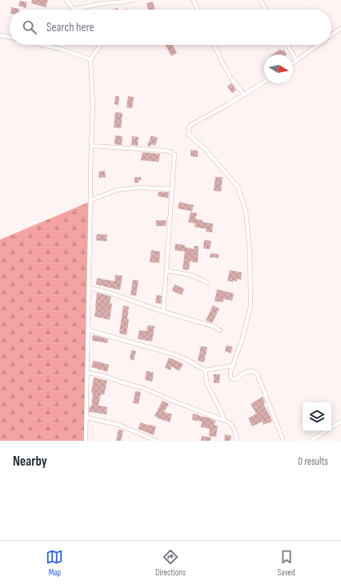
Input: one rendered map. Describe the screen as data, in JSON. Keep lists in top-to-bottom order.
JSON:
{
  "north": "right",
  "page": {
    "search": "Search here",
    "heading": ["Nearby", "0 results"],
    "nav": ["Map", "Directions", "Saved"]
  }
}
